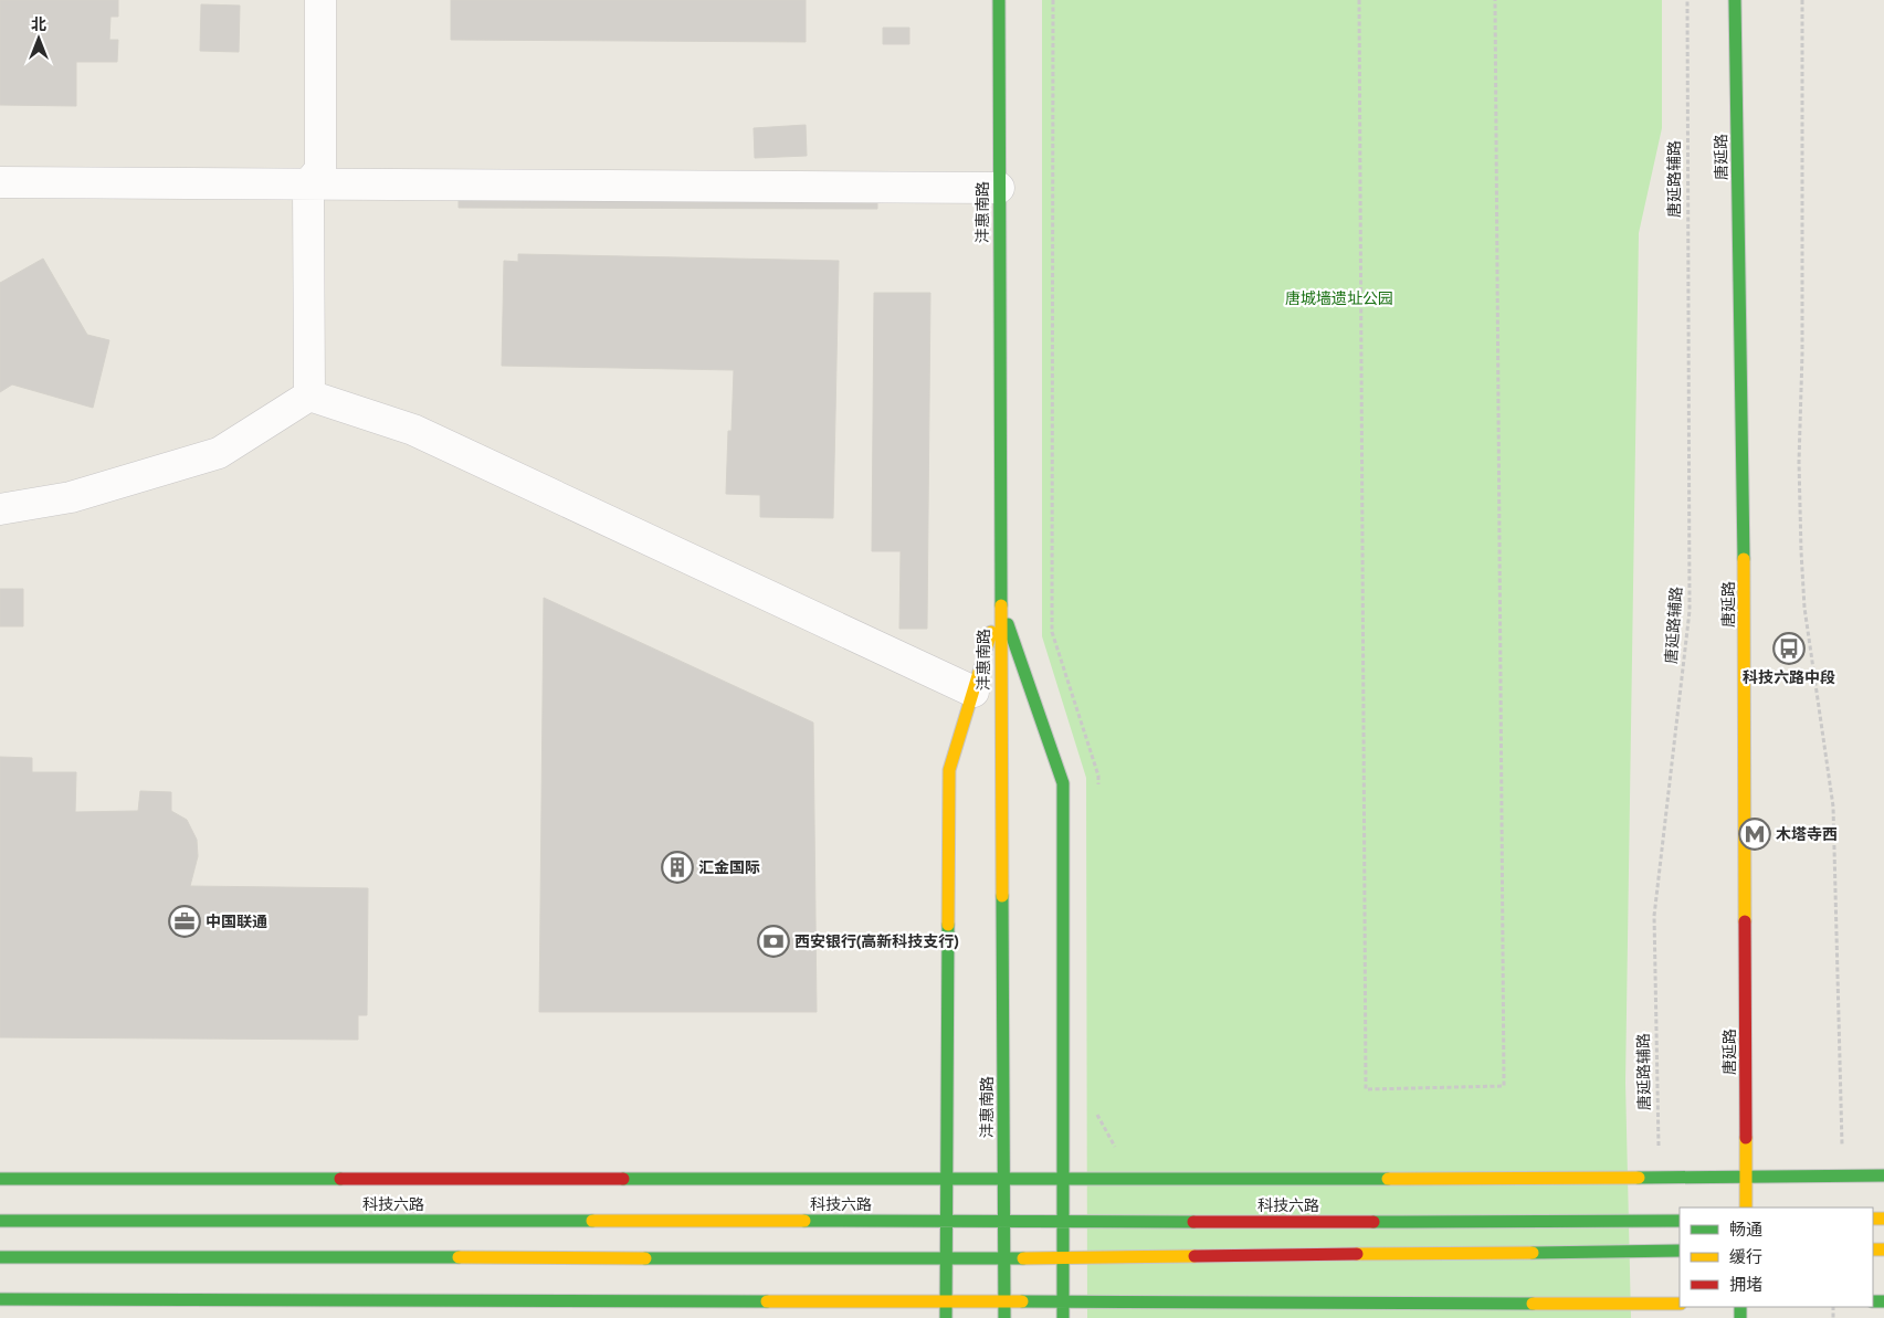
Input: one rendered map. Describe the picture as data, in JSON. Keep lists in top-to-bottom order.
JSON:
{
  "streets": {
    "main road": ["唐延路", "沣惠南路", "科技六路"],
    "path": ["唐延路辅路"]
  },
  "crossings": [
    ["沣惠南路", "科技六路"]
  ],
  "parks": ["唐城墙遗址公园"],
  "places": {
    "bus stop": ["科技六路中段"],
    "metro station": ["木塔寺西"],
    "building": ["汇金国际"],
    "office": ["中国联通"],
    "bank": ["西安银行(高新科技支行)"]
  },
  "legend": ["畅通", "缓行", "拥堵"],
  "north": "top"
}
